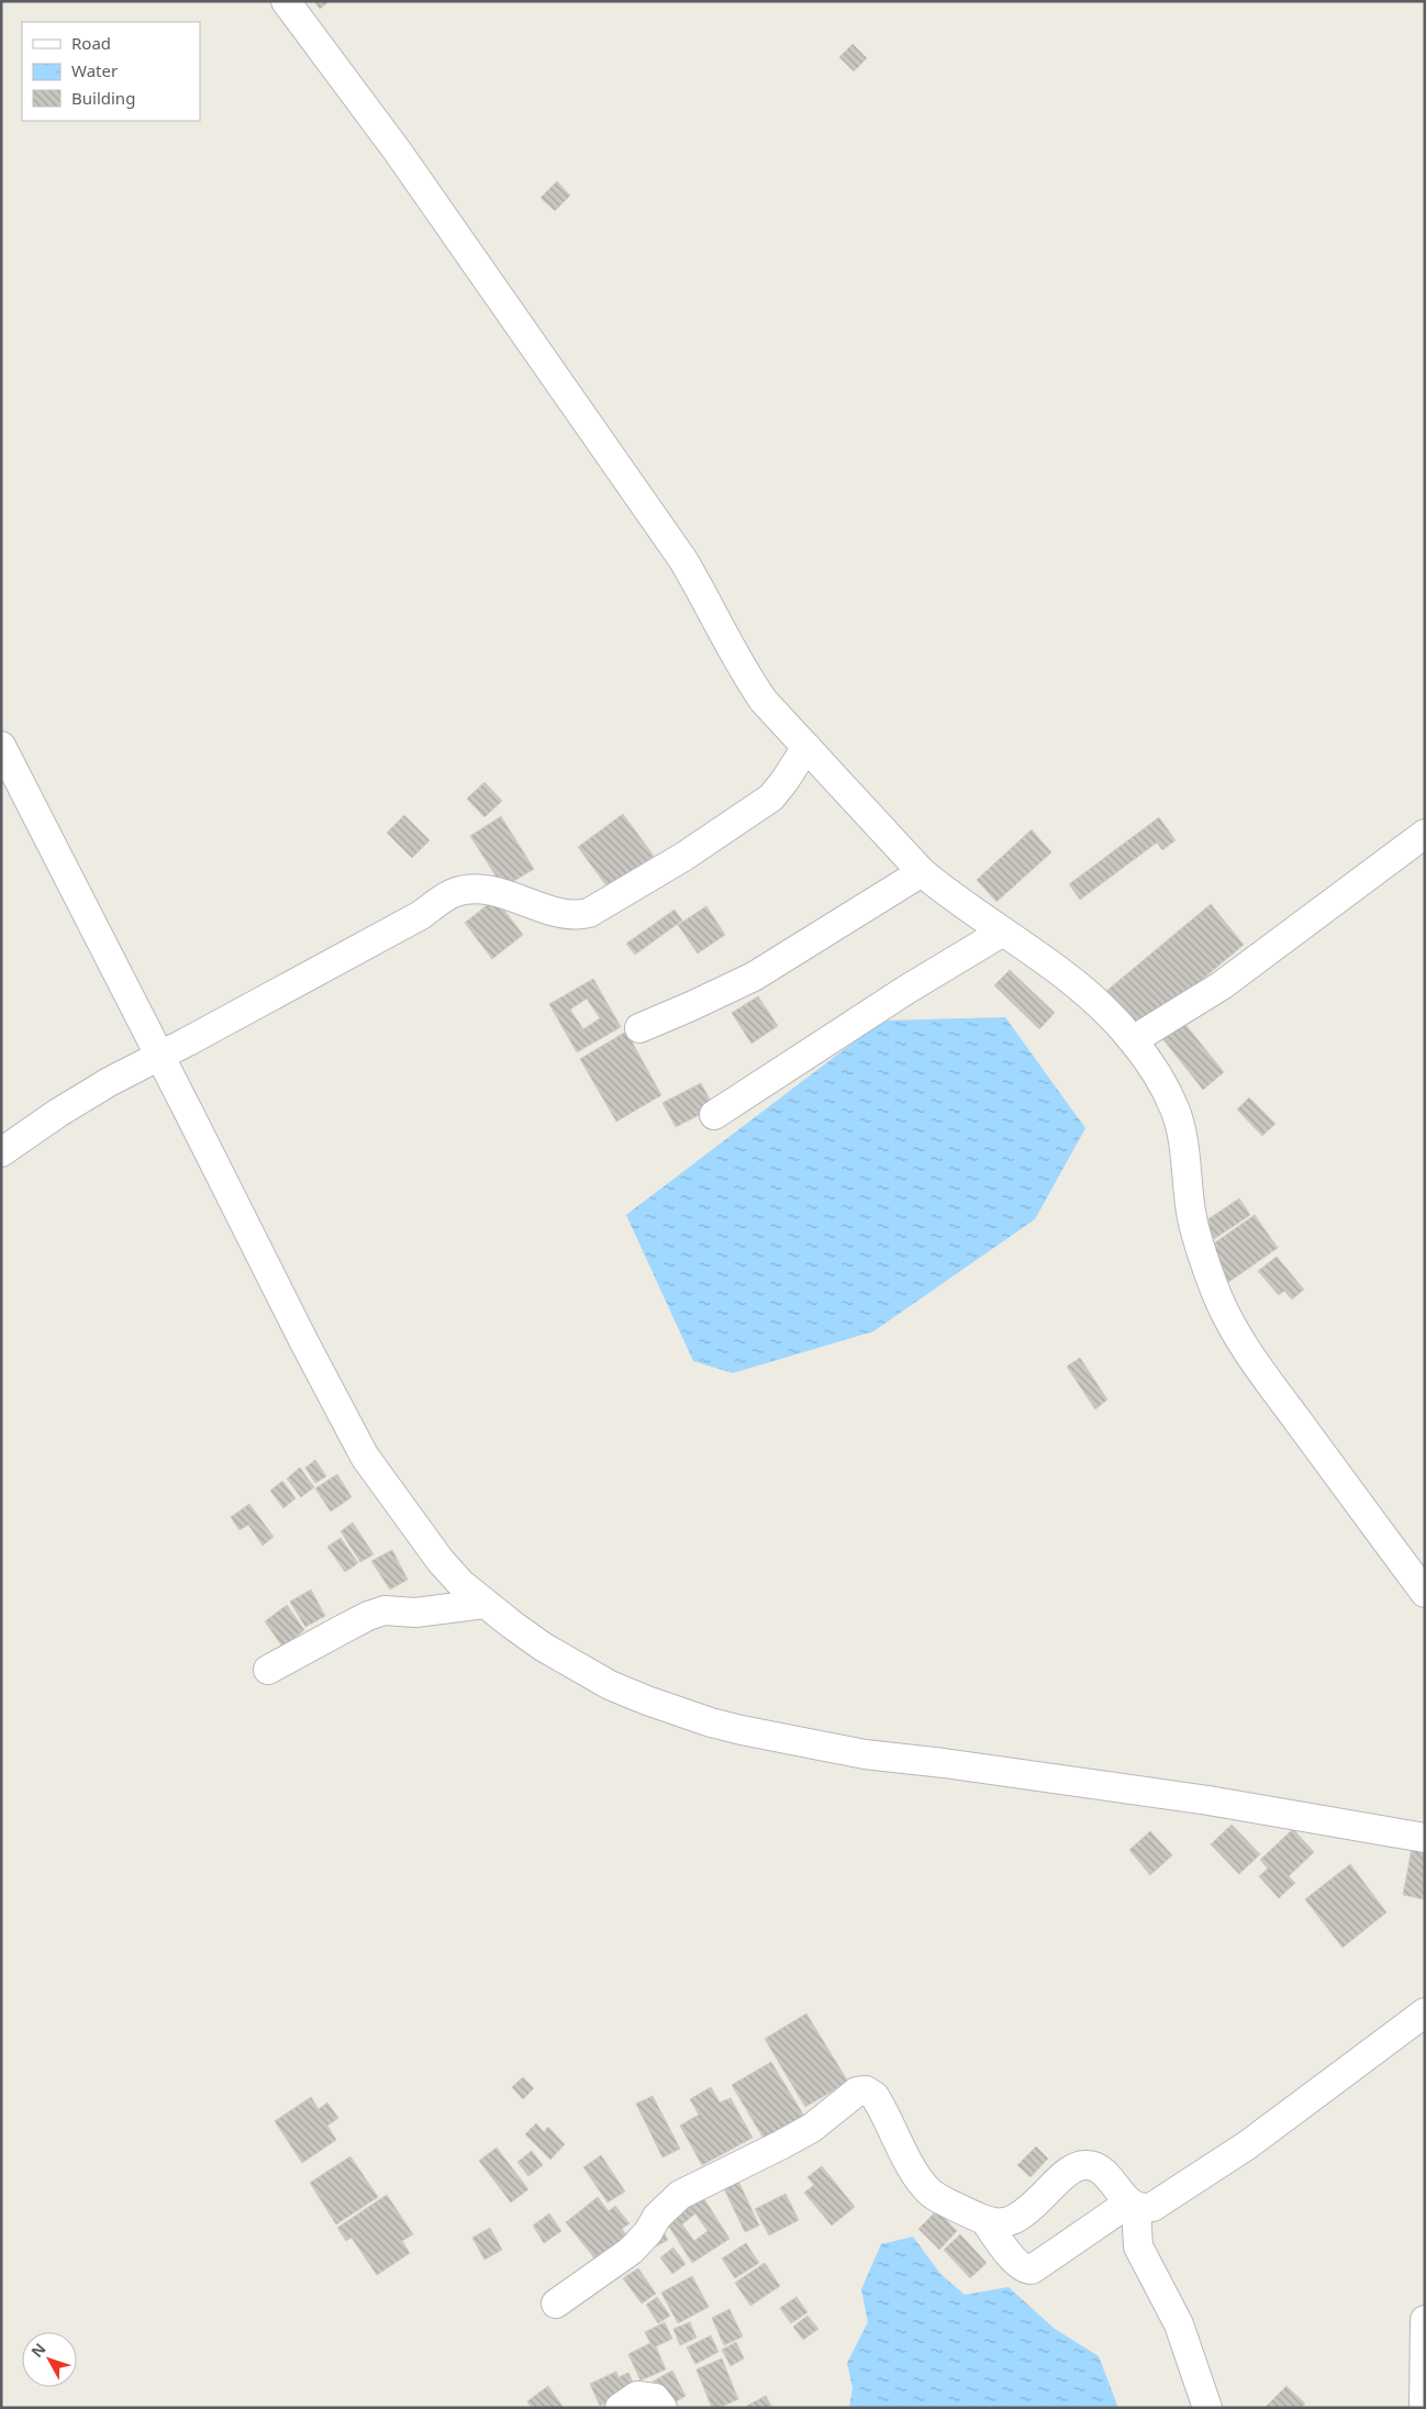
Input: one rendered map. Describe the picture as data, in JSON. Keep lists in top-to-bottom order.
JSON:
{
  "legend": ["Road", "Water", "Building"],
  "north": "top left"
}
